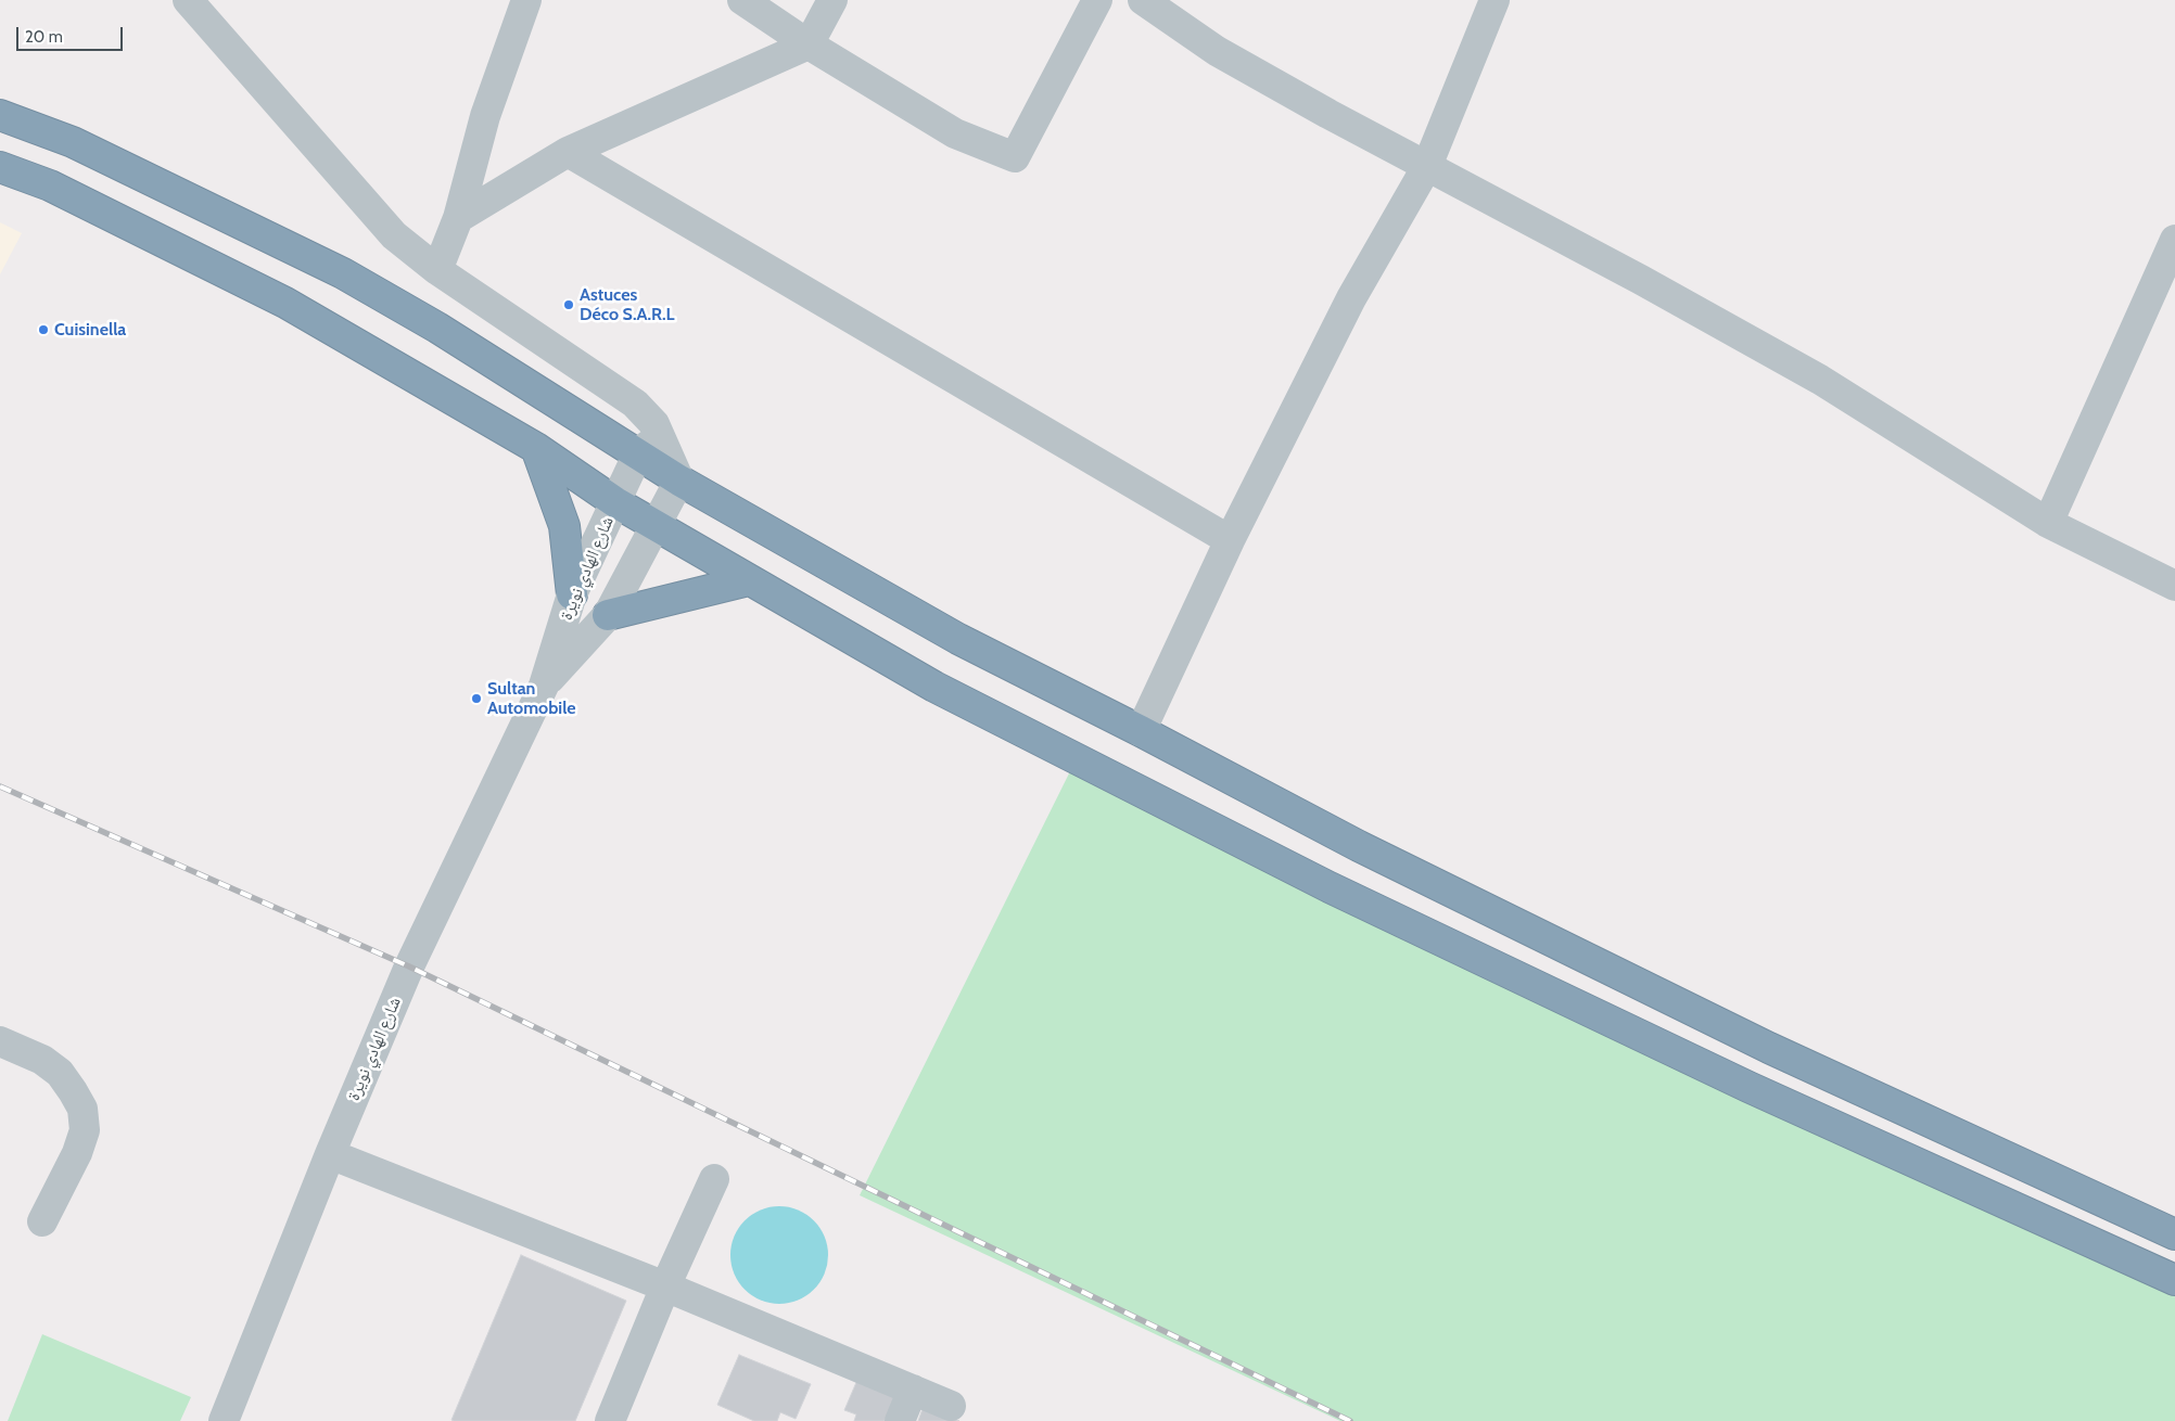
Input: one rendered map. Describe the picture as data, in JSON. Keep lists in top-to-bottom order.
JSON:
{
  "streets": {
    "street": ["شارع الهادي نويرة"]
  },
  "places": ["Astuces Déco S.A.R.L", "Cuisinella", "Sultan Automobile"],
  "scale_bar": "20 m"
}
